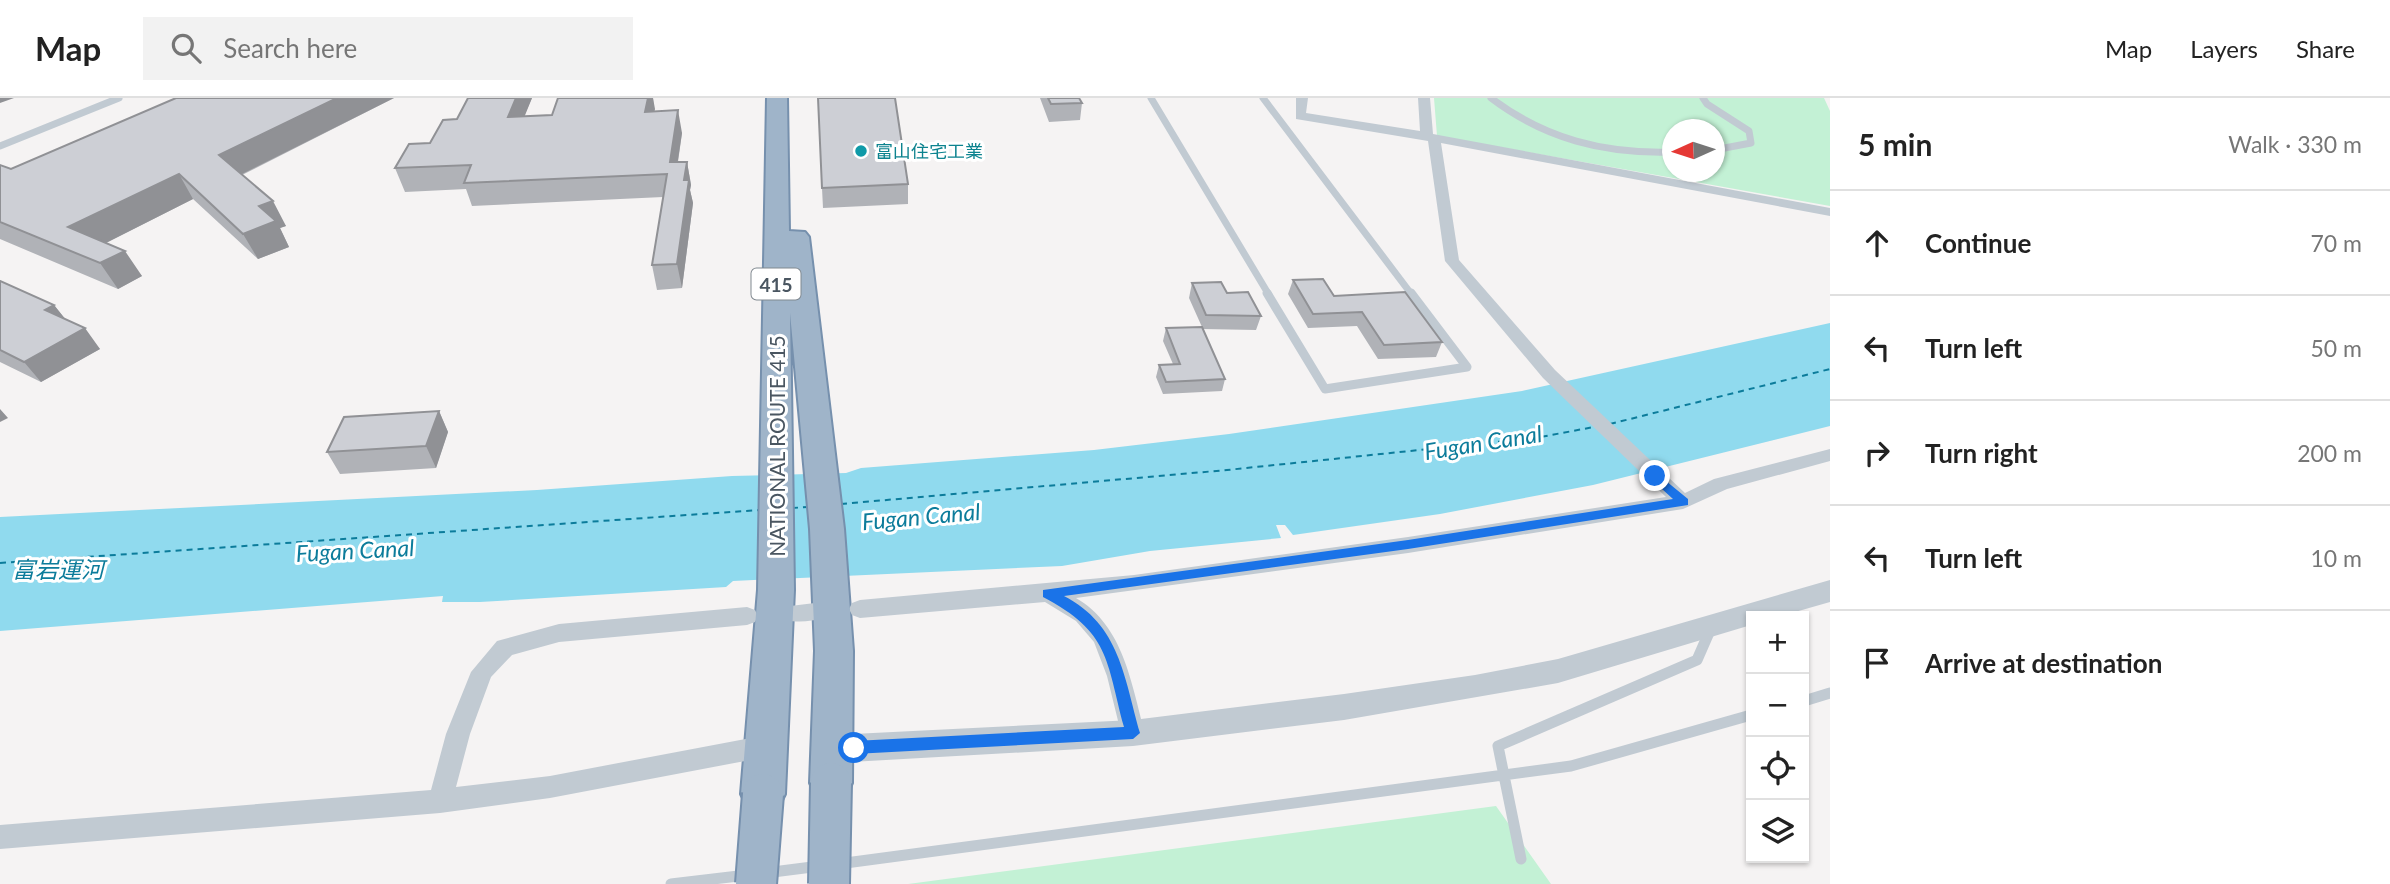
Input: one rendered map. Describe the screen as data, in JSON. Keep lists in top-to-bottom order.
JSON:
{
  "streets": {
    "highway": ["415", "NATIONAL ROUTE 415"]
  },
  "crossings": [
    ["415", "NATIONAL ROUTE 415"]
  ],
  "water": ["Fugan Canal", "富岩運河"],
  "places": ["富山住宅工業"],
  "north": "left",
  "page": {
    "header": "Map",
    "search": "Search here",
    "nav": ["Map", "Layers", "Share"],
    "heading": ["5 min", "Walk · 330 m"],
    "list": [
      ["Continue", "70 m"],
      ["Turn left", "50 m"],
      ["Turn right", "200 m"],
      ["Turn left", "10 m"],
      "Arrive at destination"
    ],
    "map_buttons": ["+", "−"]
  }
}
